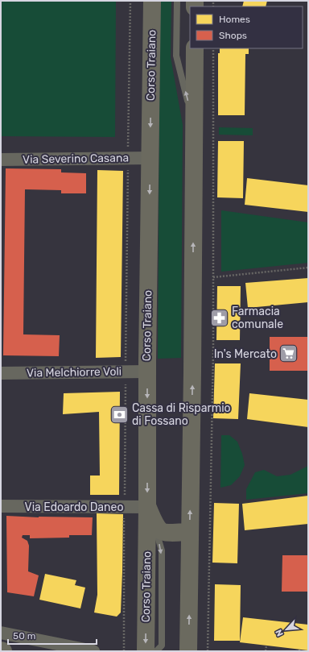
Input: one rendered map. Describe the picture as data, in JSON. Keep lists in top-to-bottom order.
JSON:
{
  "streets": {
    "main road": ["Corso Traiano"],
    "street": ["Via Severino Casana", "Via Melchiorre Voli", "Via Edoardo Daneo"]
  },
  "crossings": [
    ["Corso Traiano", "Via Severino Casana"],
    ["Corso Traiano", "Via Melchiorre Voli"],
    ["Corso Traiano", "Via Edoardo Daneo"]
  ],
  "places": {
    "pharmacy": ["Farmacia comunale"],
    "supermarket": ["In's Mercato"],
    "bank": ["Cassa di Risparmio di Fossano"]
  },
  "legend": ["Homes", "Shops"],
  "scale_bar": "50 m",
  "north": "bottom left"
}
